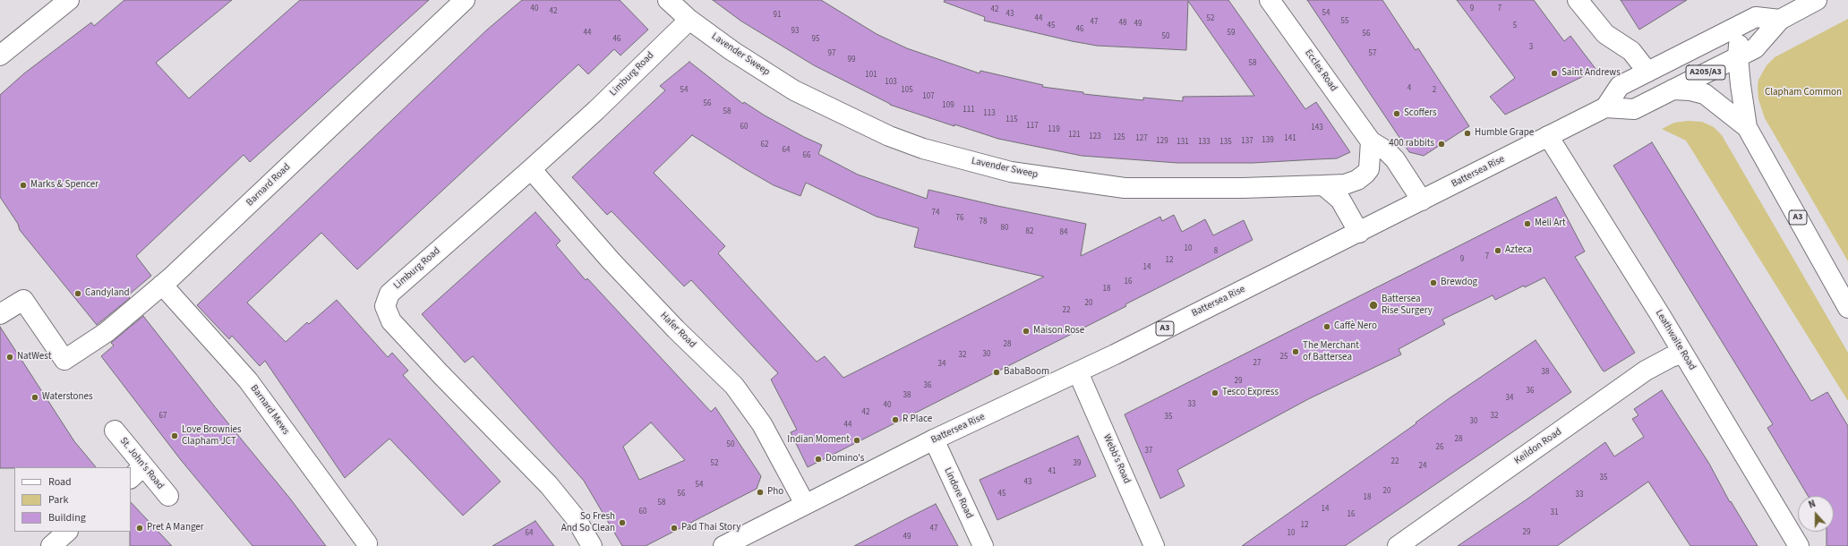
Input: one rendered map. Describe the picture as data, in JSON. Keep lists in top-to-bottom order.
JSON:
{
  "streets": {
    "main road": [
      "Lavender Sweep",
      "Eccles Road",
      "A205/A3",
      "Limburg Road",
      "Battersea Rise",
      "Barnard Road",
      "A3",
      "Hafer Road",
      "Leathwaite Road",
      "Barnard Mews",
      "Keildon Road",
      "Webb's Road",
      "St. John's Road",
      "Lindore Road"
    ]
  },
  "crossings": [
    ["Lavender Sweep", "Limburg Road"],
    ["Eccles Road", "Battersea Rise"],
    ["A205/A3", "A3"],
    ["Limburg Road", "Hafer Road"],
    ["Battersea Rise", "A3"],
    ["Battersea Rise", "Hafer Road"],
    ["Battersea Rise", "Leathwaite Road"],
    ["Battersea Rise", "Webb's Road"],
    ["Battersea Rise", "Lindore Road"],
    ["Barnard Road", "Barnard Mews"],
    ["Leathwaite Road", "Keildon Road"]
  ],
  "parks": ["Clapham Common"],
  "places": [
    "Saint Andrews",
    "Scoffers",
    "Humble Grape",
    "400 rabbits",
    "Marks & Spencer",
    "Meli Art",
    "Azteca",
    "Brewdog",
    "Candyland",
    "Battersea Rise Surgery",
    "Caffè Nero",
    "Maison Rose",
    "The Merchant of Battersea",
    "NatWest",
    "BabaBoom",
    "Tesco Express",
    "Waterstones",
    "R Place",
    "Love Brownies Clapham JCT",
    "Indian Moment",
    "Domino's",
    "Pho",
    "So Fresh And So Clean",
    "Pret A Manger",
    "Pad Thai Story"
  ],
  "house_numbers": [
    "40",
    "9",
    "7",
    "42",
    "42",
    "54",
    "43",
    "91",
    "44",
    "52",
    "55",
    "47",
    "48",
    "49",
    "45",
    "5",
    "46",
    "93",
    "44",
    "59",
    "56",
    "50",
    "46",
    "95",
    "3",
    "97",
    "57",
    "99",
    "58",
    "101",
    "103",
    "4",
    "54",
    "105",
    "2",
    "107",
    "56",
    "109",
    "111",
    "58",
    "113",
    "115",
    "117",
    "60",
    "143",
    "119",
    "121",
    "123",
    "125",
    "127",
    "141",
    "139",
    "129",
    "137",
    "131",
    "133",
    "135",
    "62",
    "64",
    "66",
    "74",
    "76",
    "78",
    "80",
    "82",
    "84",
    "10",
    "8",
    "7",
    "9",
    "12",
    "14",
    "16",
    "18",
    "20",
    "22",
    "28",
    "30",
    "32",
    "25",
    "27",
    "34",
    "38",
    "29",
    "36",
    "36",
    "38",
    "34",
    "33",
    "40",
    "42",
    "67",
    "32",
    "35",
    "30",
    "44",
    "28",
    "50",
    "26",
    "37",
    "22",
    "52",
    "39",
    "24",
    "41",
    "35",
    "43",
    "54",
    "20",
    "56",
    "45",
    "33",
    "18",
    "58",
    "14",
    "60",
    "31",
    "16",
    "12",
    "47",
    "29",
    "64",
    "10",
    "49"
  ],
  "legend": ["Road", "Park", "Building"],
  "north": "top"
}
